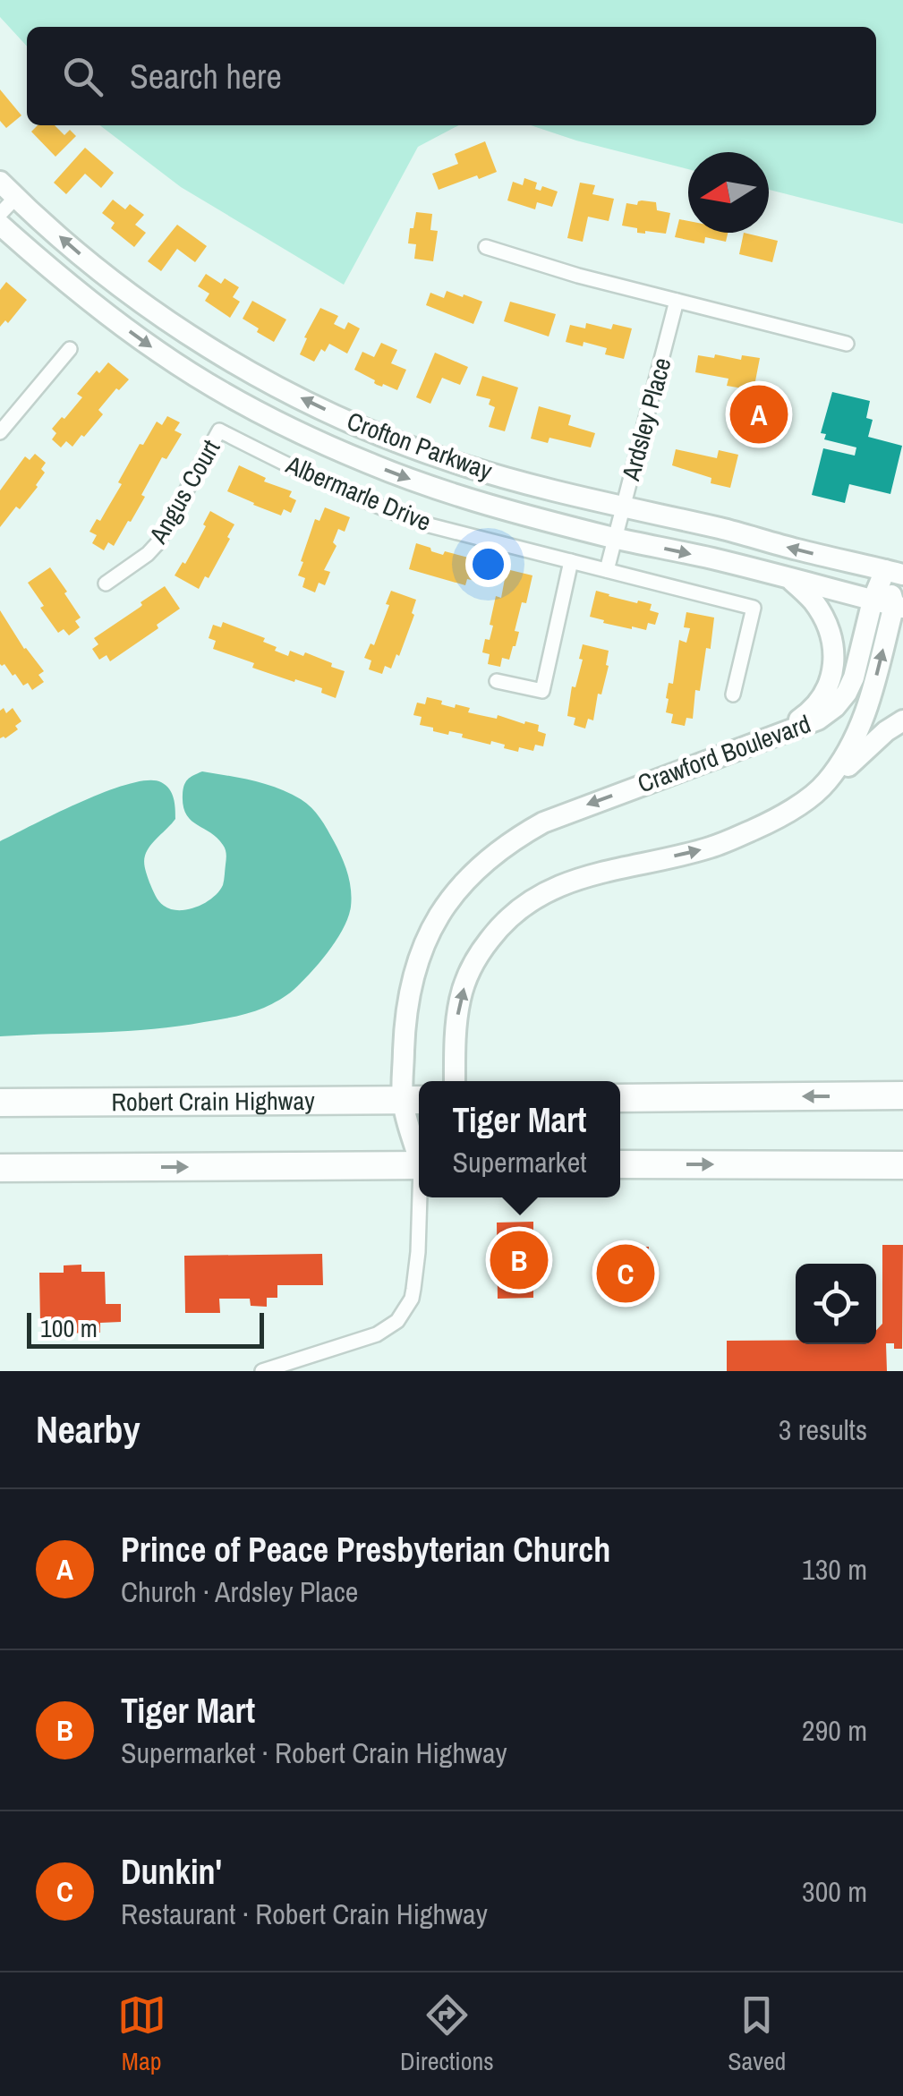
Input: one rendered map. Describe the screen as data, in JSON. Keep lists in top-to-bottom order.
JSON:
{
  "streets": {
    "highway": ["Robert Crain Highway"],
    "street": [
      "Ardsley Place",
      "Crofton Parkway",
      "Angus Court",
      "Albermarle Drive",
      "Crawford Boulevard"
    ]
  },
  "crossings": [
    ["Ardsley Place", "Crofton Parkway"],
    ["Crofton Parkway", "Crawford Boulevard"],
    ["Angus Court", "Albermarle Drive"],
    ["Crawford Boulevard", "Robert Crain Highway"]
  ],
  "one_way": ["Crawford Boulevard"],
  "scale_bar": "100 m",
  "north": "left",
  "page": {
    "search": "Search here",
    "pins": ["A", "B", "C"],
    "popup": ["Tiger Mart", "Supermarket"],
    "scale": "100 m",
    "heading": ["Nearby", "3 results"],
    "list": [
      {
        "mark": "A",
        "name": "Prince of Peace Presbyterian Church",
        "note": "Church · Ardsley Place",
        "value": "130 m"
      },
      {
        "mark": "B",
        "name": "Tiger Mart",
        "note": "Supermarket · Robert Crain Highway",
        "value": "290 m"
      },
      {
        "mark": "C",
        "name": "Dunkin'",
        "note": "Restaurant · Robert Crain Highway",
        "value": "300 m"
      }
    ],
    "nav": ["Map", "Directions", "Saved"]
  }
}
